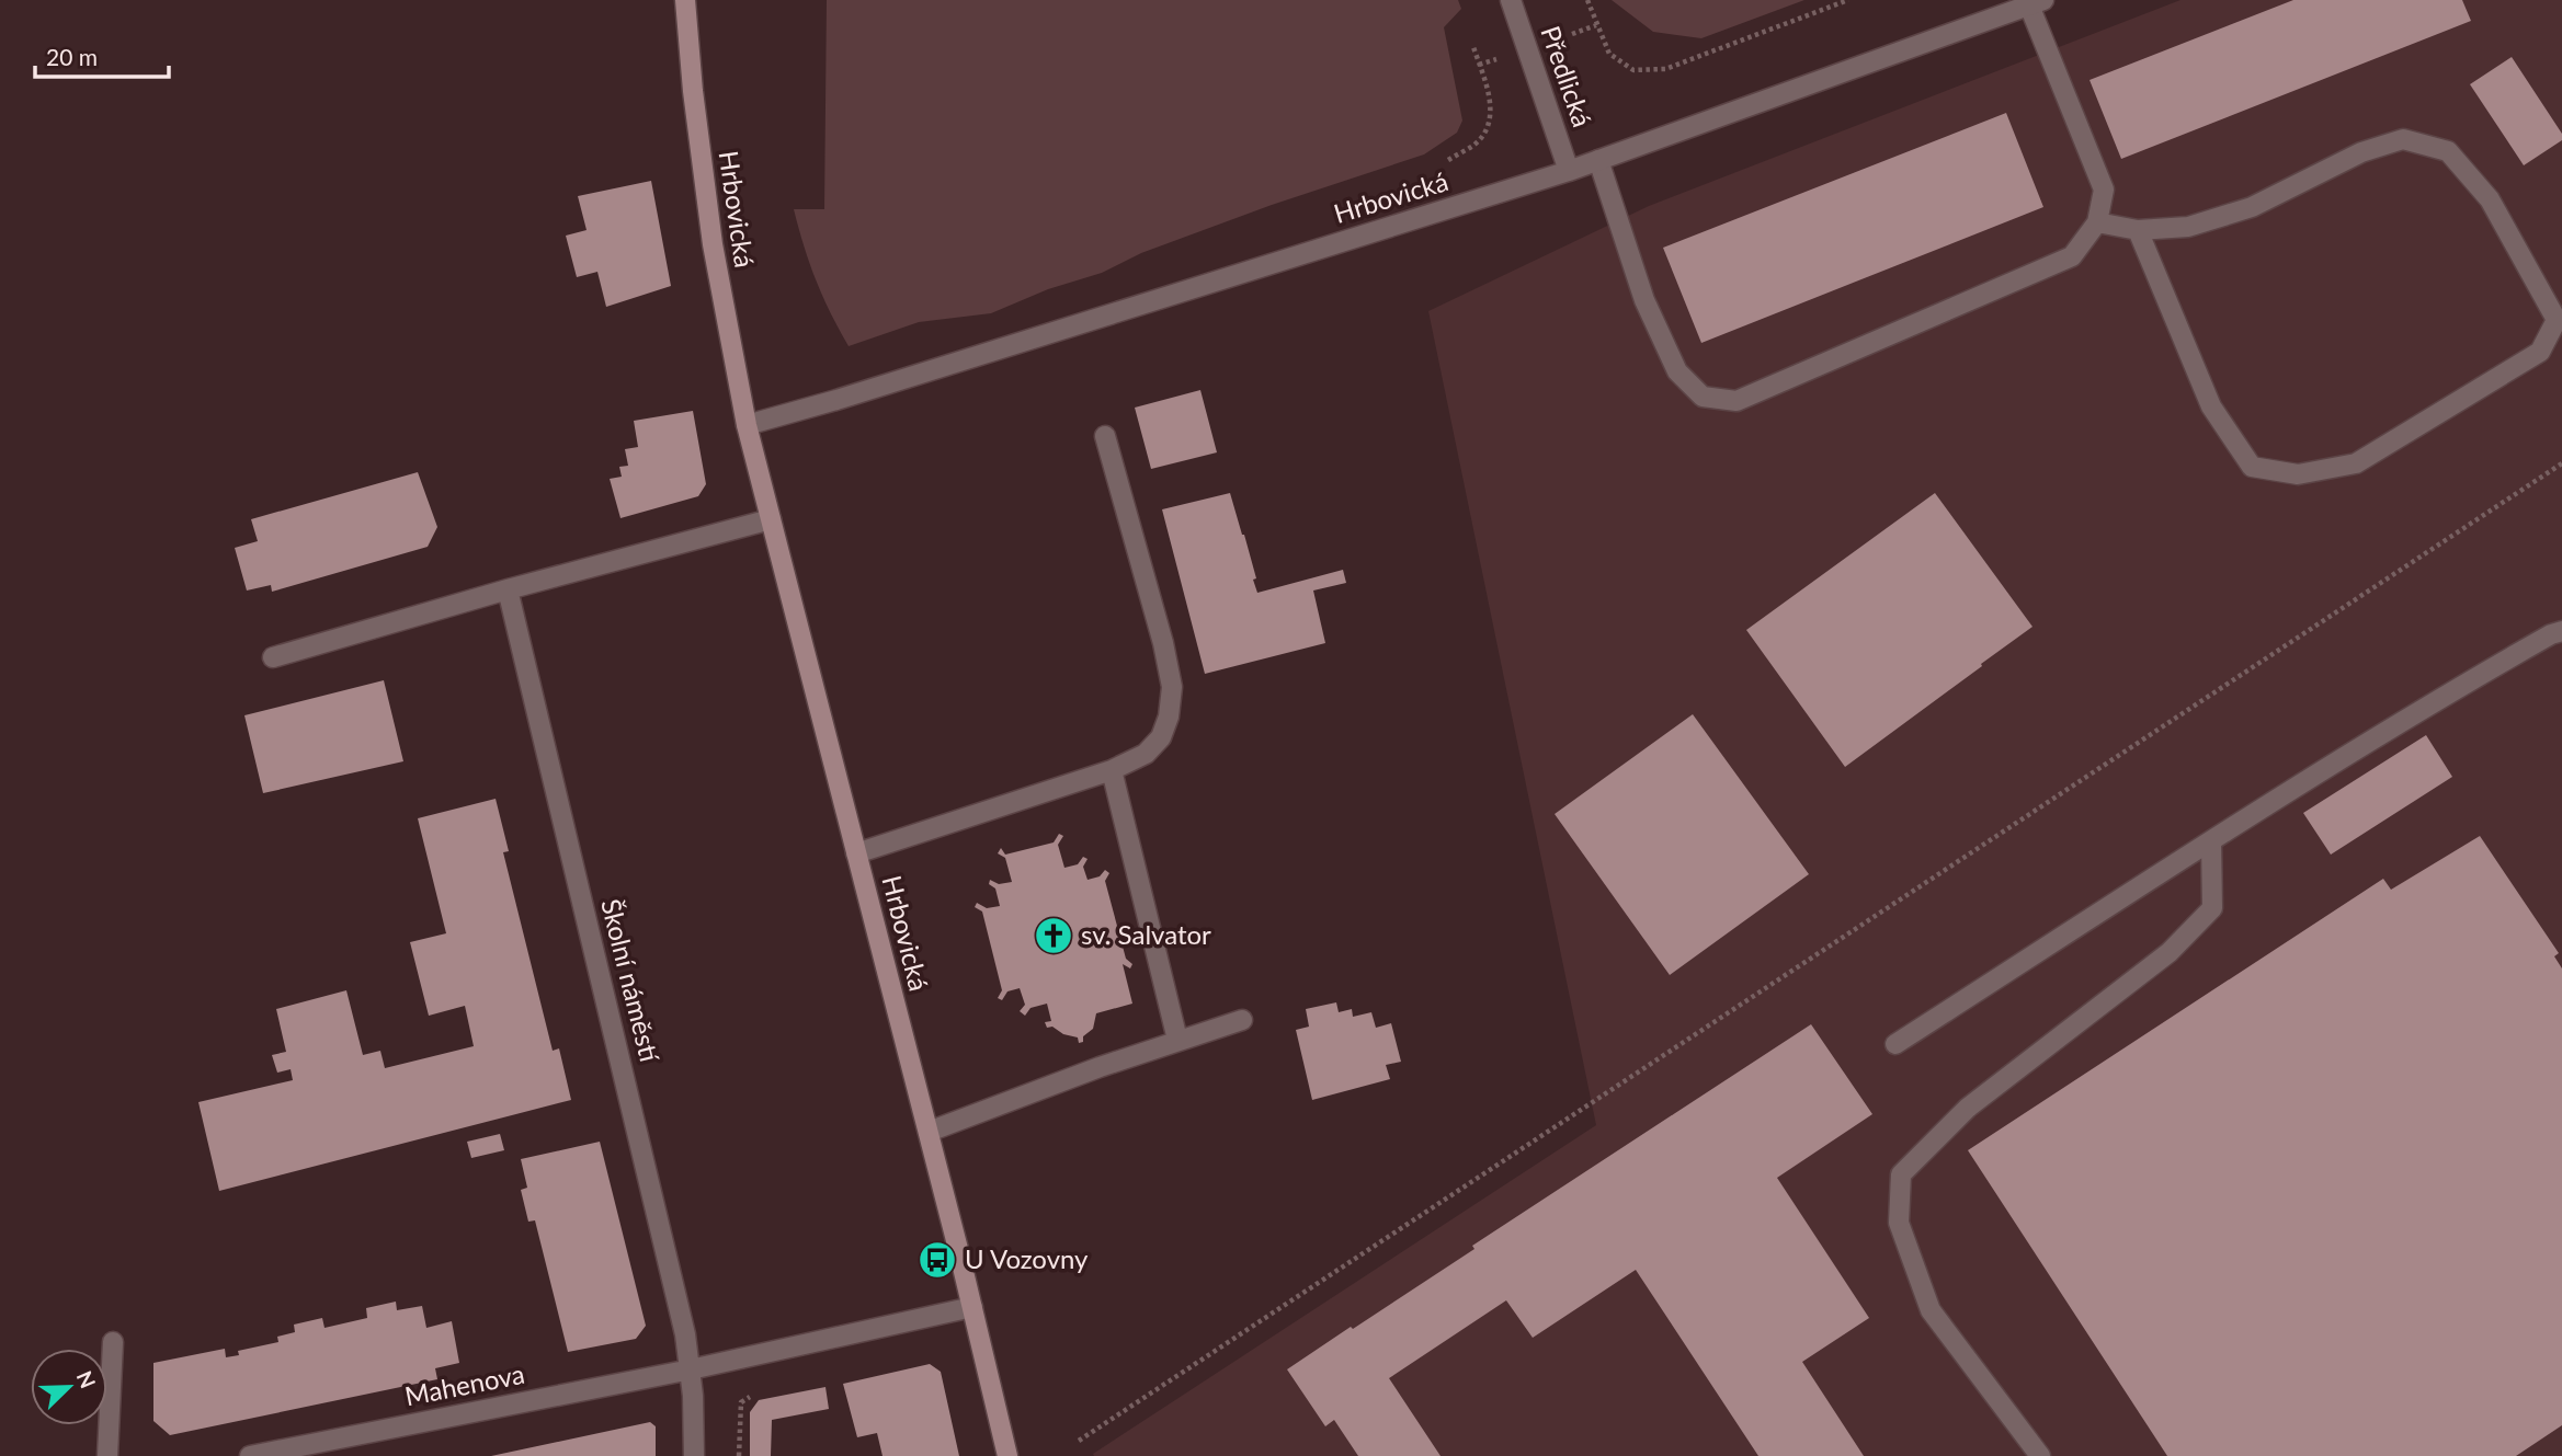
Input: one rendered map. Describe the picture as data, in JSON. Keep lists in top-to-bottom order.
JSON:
{
  "streets": {
    "main road": ["Hrbovická"],
    "street": ["Předlická", "Školní náměstí", "Mahenova"]
  },
  "crossings": [
    ["Předlická", "Hrbovická"],
    ["Školní náměstí", "Mahenova"]
  ],
  "places": {
    "church": ["sv. Salvator"],
    "bus stop": ["U Vozovny"]
  },
  "scale_bar": "20 m",
  "north": "top right"
}
